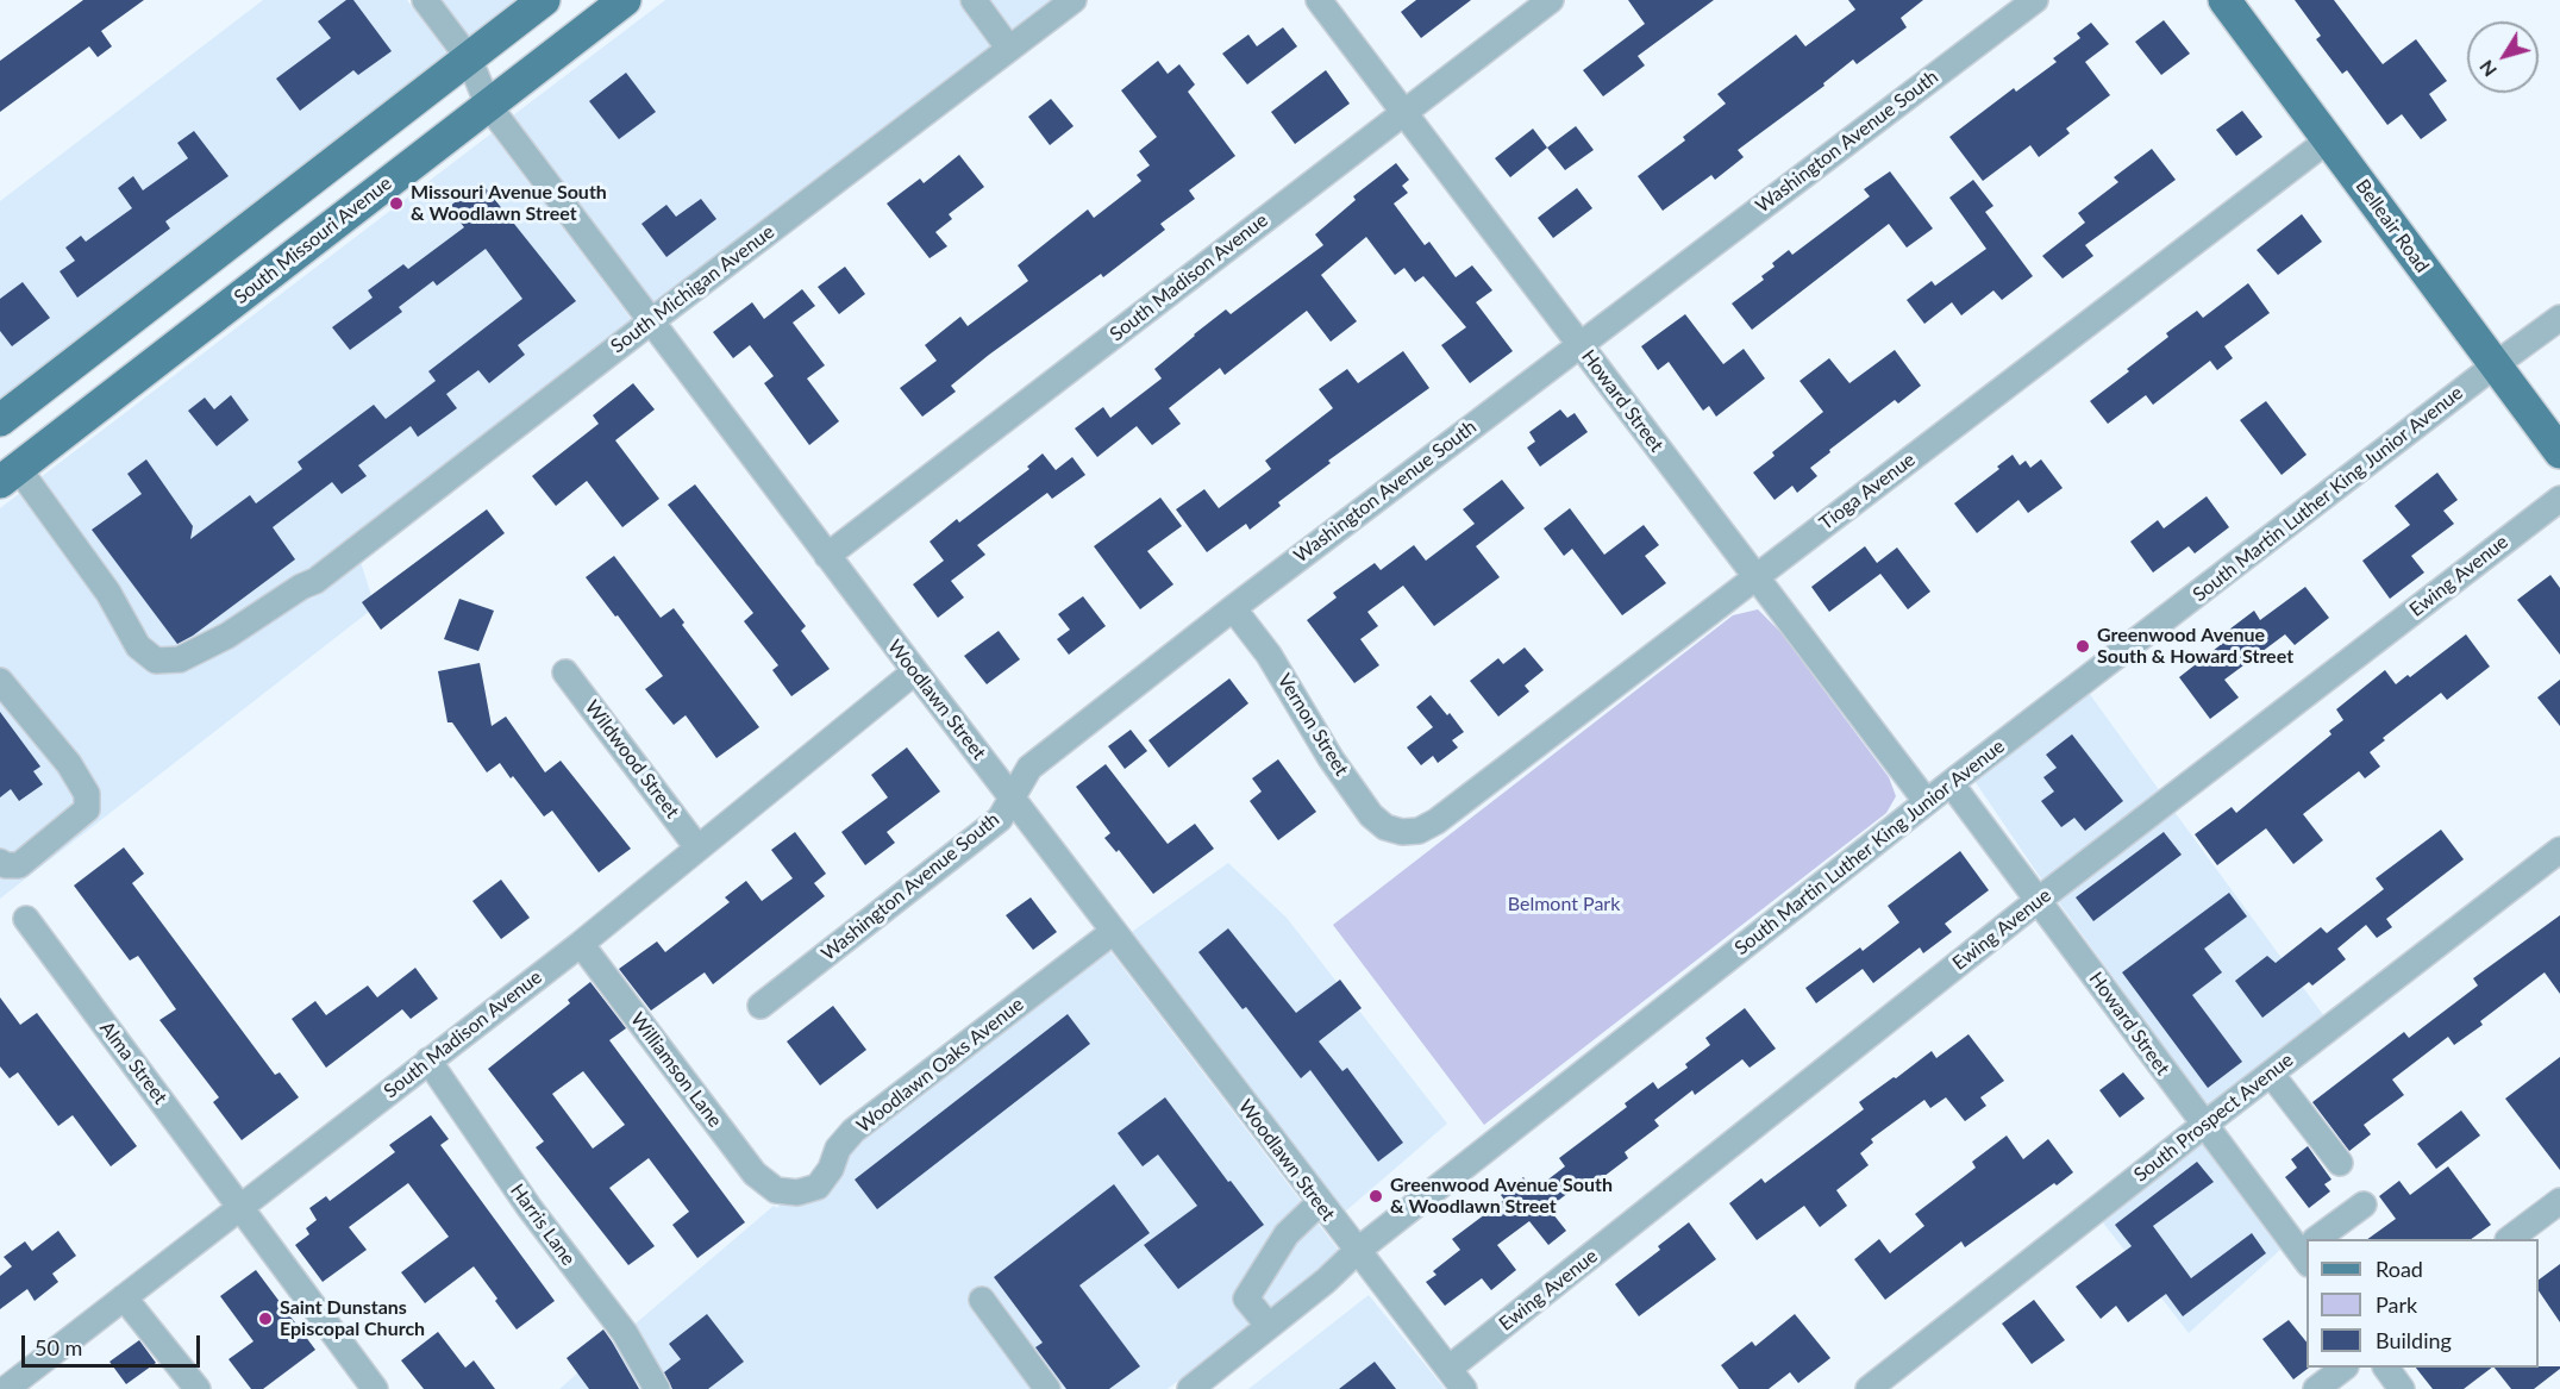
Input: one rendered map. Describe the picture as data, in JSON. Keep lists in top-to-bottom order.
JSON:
{
  "streets": {
    "main road": ["Belleair Road", "South Missouri Avenue"],
    "street": [
      "Washington Avenue South",
      "South Madison Avenue",
      "South Michigan Avenue",
      "Howard Street",
      "Tioga Avenue",
      "South Martin Luther King Junior Avenue",
      "Ewing Avenue",
      "Woodlawn Street",
      "Vernon Street",
      "Wildwood Street",
      "Alma Street",
      "Woodlawn Oaks Avenue",
      "Williamson Lane",
      "South Prospect Avenue",
      "Harris Lane"
    ]
  },
  "crossings": [
    ["Washington Avenue South", "Howard Street"],
    ["Washington Avenue South", "Woodlawn Street"],
    ["Washington Avenue South", "Vernon Street"],
    ["Belleair Road", "Tioga Avenue"],
    ["Belleair Road", "South Martin Luther King Junior Avenue"],
    ["South Missouri Avenue", "South Michigan Avenue"],
    ["South Missouri Avenue", "Woodlawn Street"],
    ["South Madison Avenue", "Howard Street"],
    ["South Madison Avenue", "Woodlawn Street"],
    ["South Madison Avenue", "Wildwood Street"],
    ["South Madison Avenue", "Alma Street"],
    ["South Madison Avenue", "Williamson Lane"],
    ["South Madison Avenue", "Harris Lane"],
    ["South Michigan Avenue", "Woodlawn Street"],
    ["Howard Street", "Tioga Avenue"],
    ["Howard Street", "South Martin Luther King Junior Avenue"],
    ["Howard Street", "Ewing Avenue"],
    ["Howard Street", "South Prospect Avenue"],
    ["Tioga Avenue", "Vernon Street"],
    ["South Martin Luther King Junior Avenue", "Woodlawn Street"],
    ["Ewing Avenue", "Woodlawn Street"],
    ["Woodlawn Street", "Woodlawn Oaks Avenue"],
    ["Woodlawn Oaks Avenue", "Williamson Lane"]
  ],
  "parks": ["Belmont Park"],
  "places": [
    "Missouri Avenue South & Woodlawn Street",
    "Greenwood Avenue South & Howard Street",
    "Greenwood Avenue South & Woodlawn Street",
    "Saint Dunstans Episcopal Church"
  ],
  "legend": ["Road", "Park", "Building"],
  "scale_bar": "50 m",
  "north": "bottom left"
}
